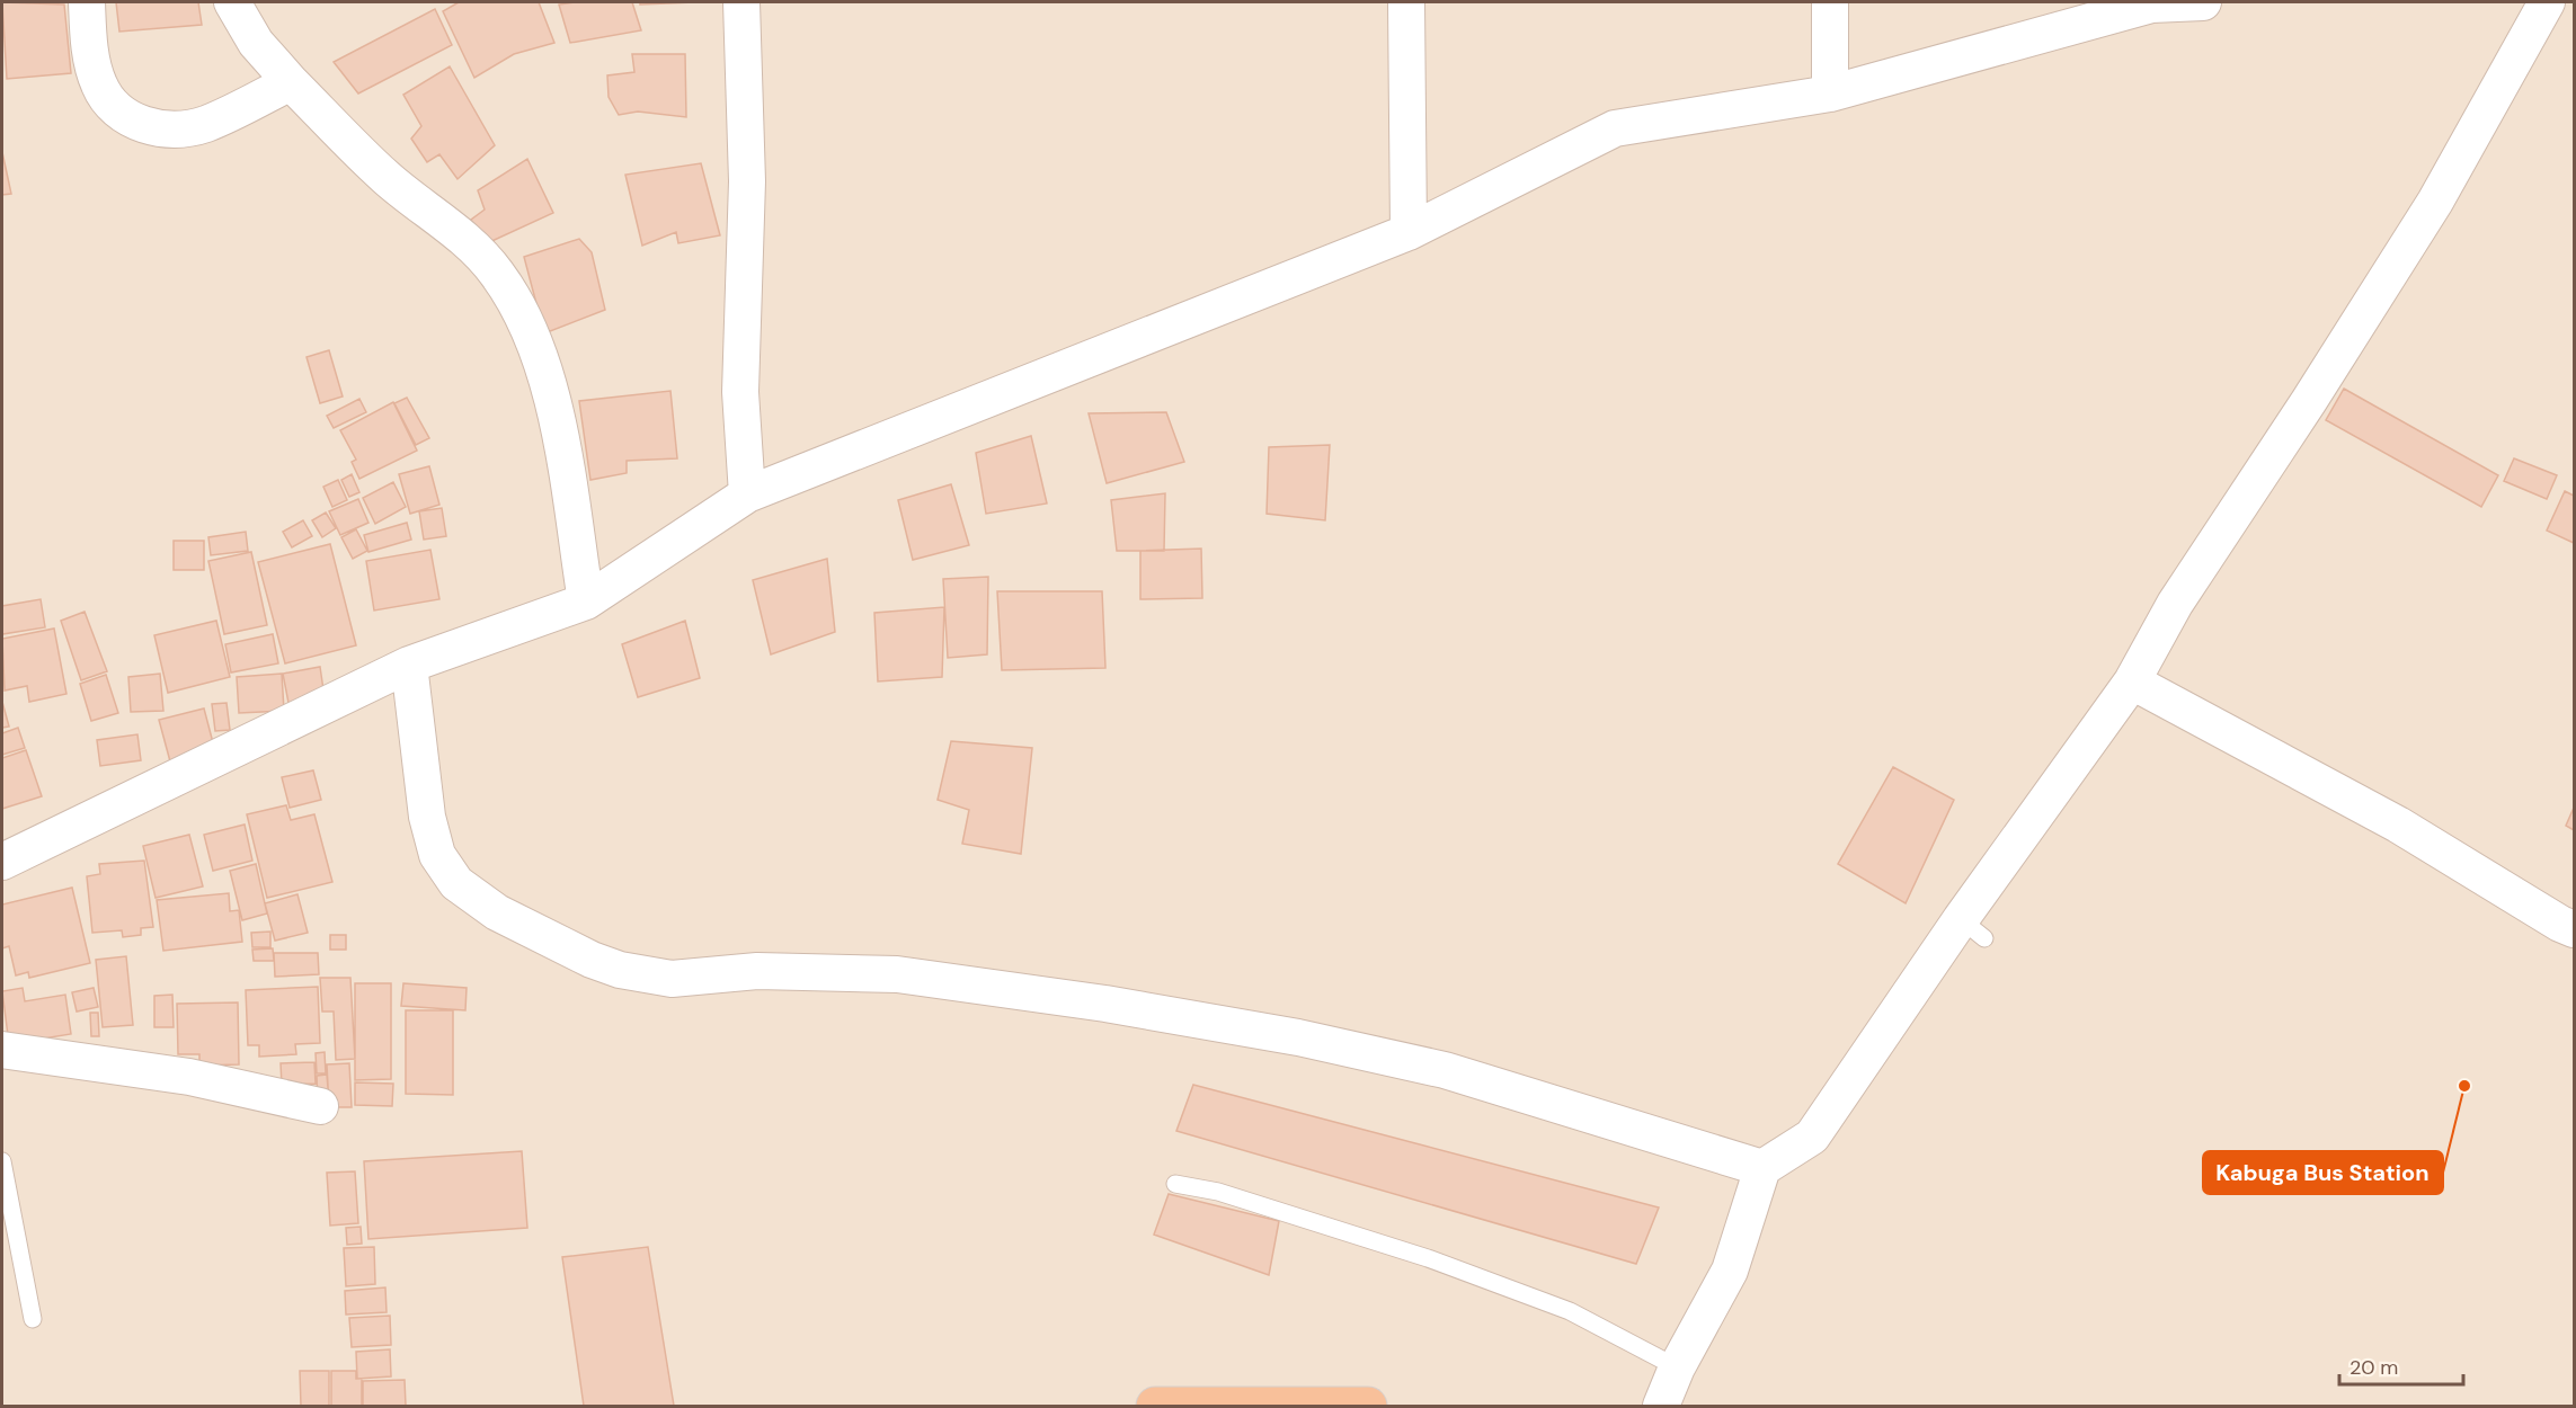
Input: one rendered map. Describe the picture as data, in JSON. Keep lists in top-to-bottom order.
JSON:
{
  "places": ["Kabuga Bus Station"],
  "scale_bar": "20 m"
}
